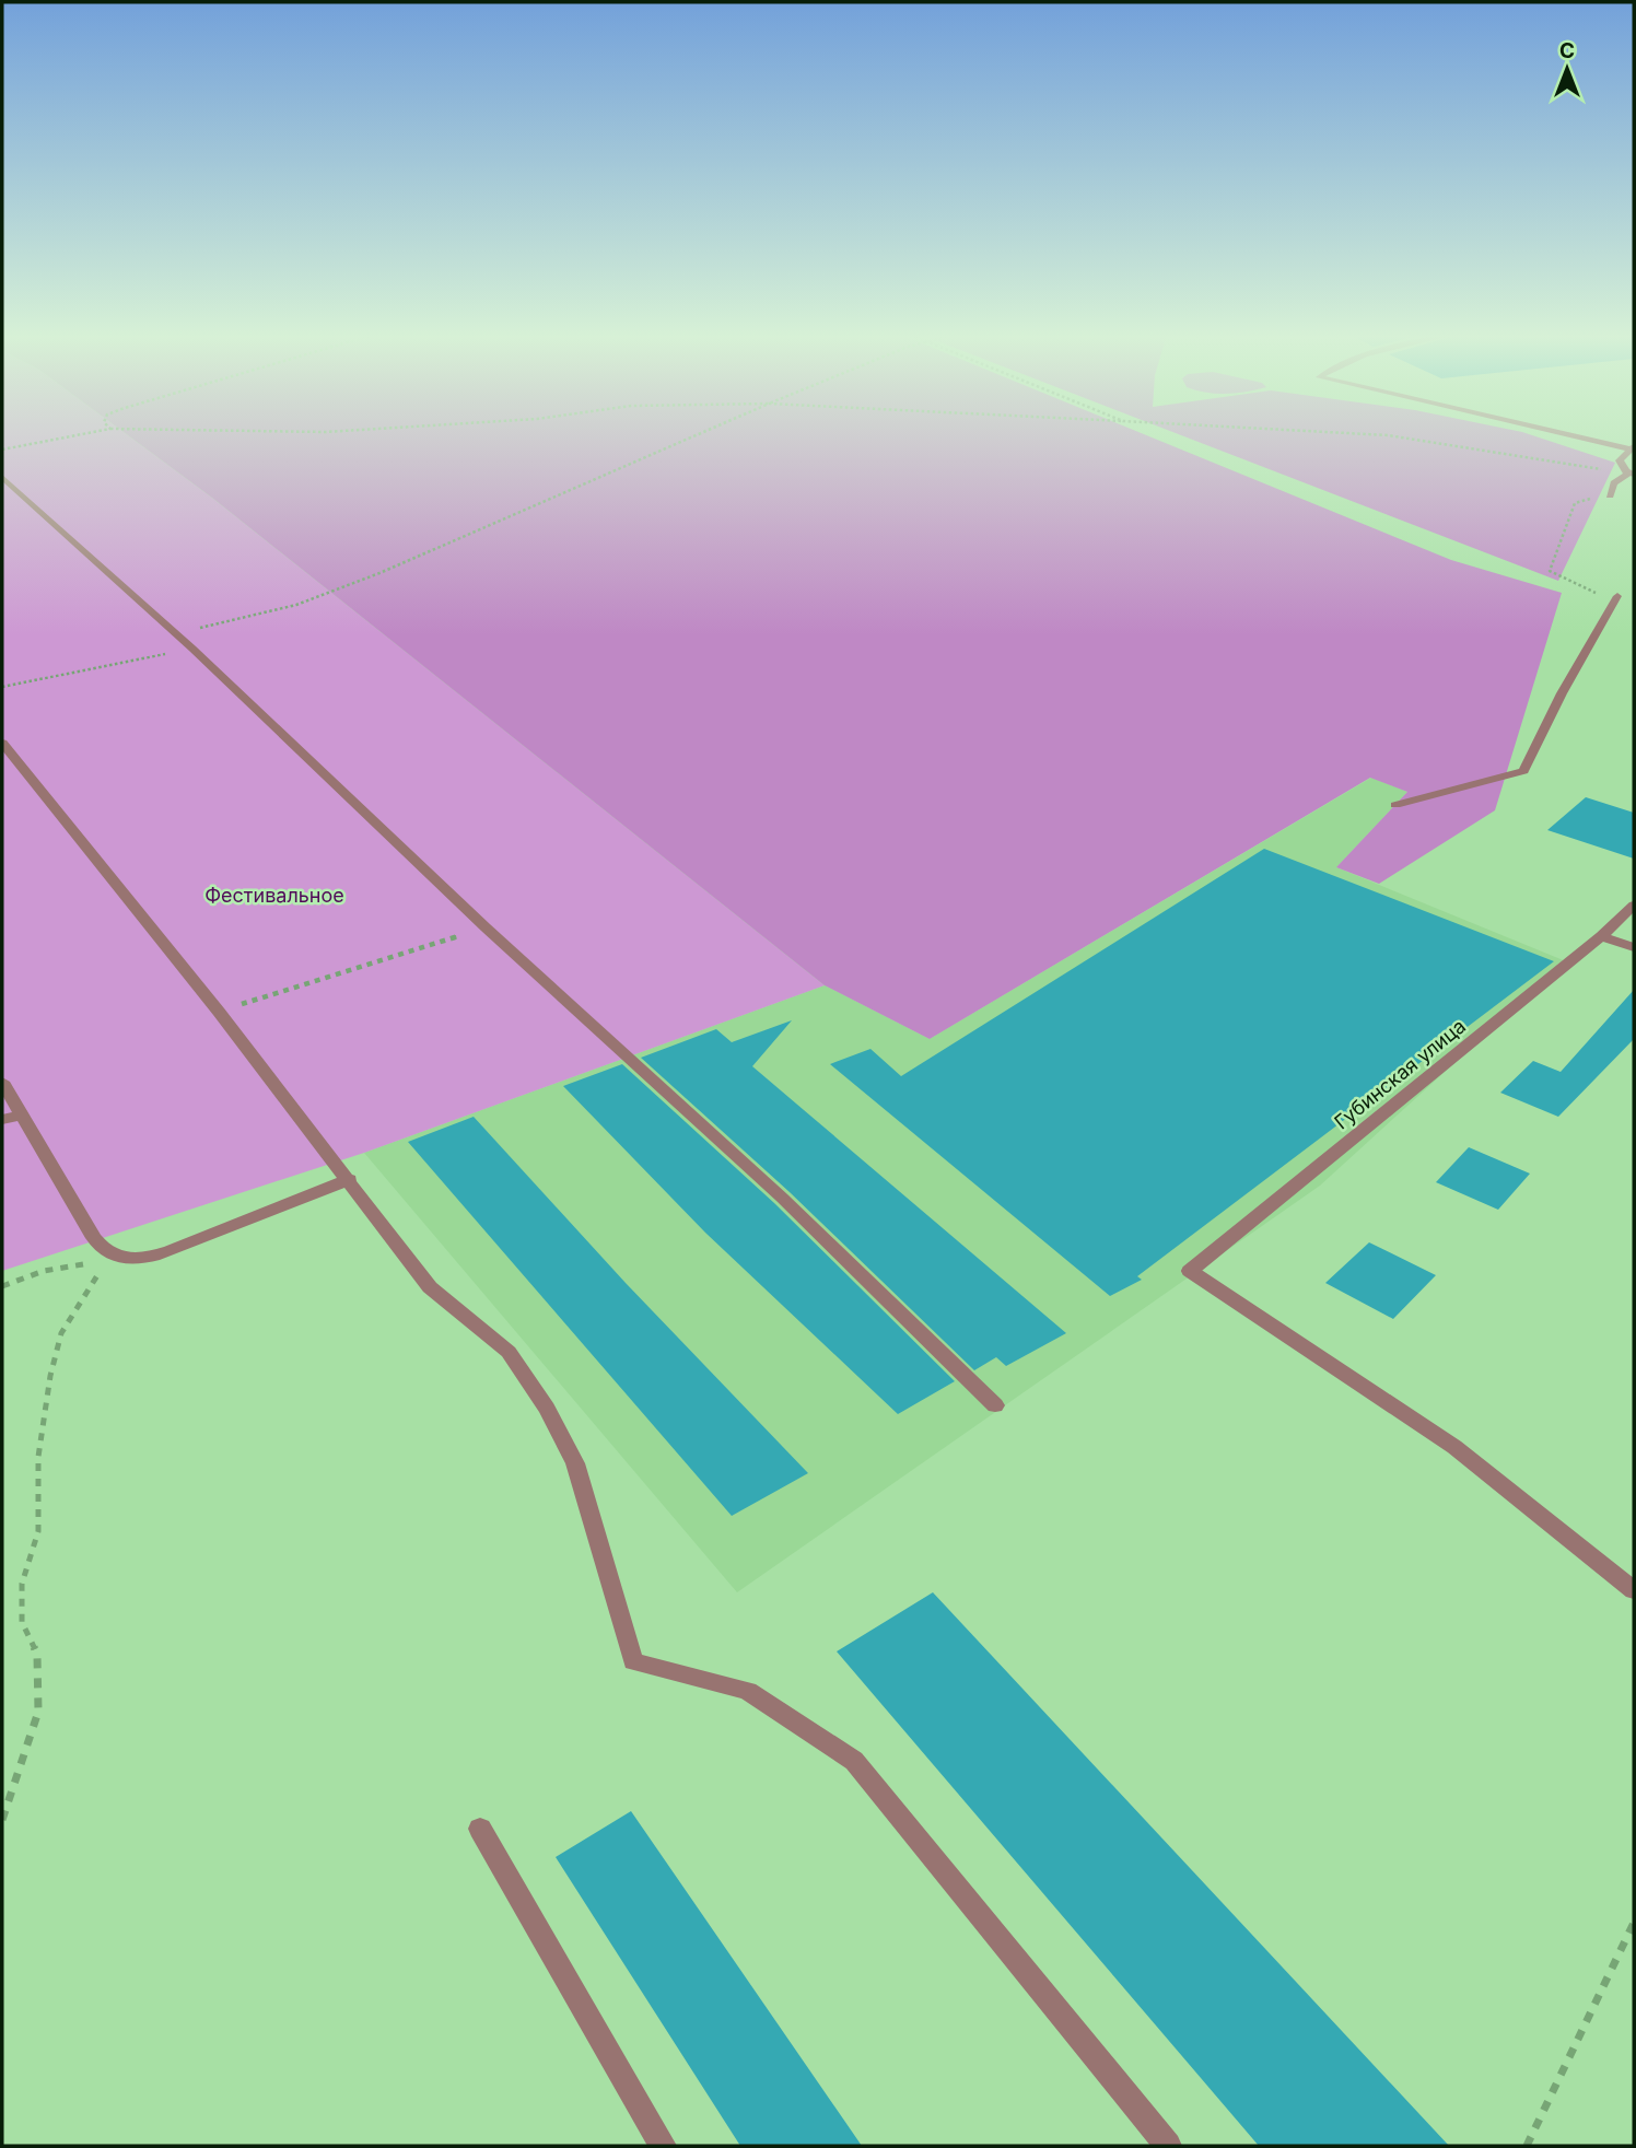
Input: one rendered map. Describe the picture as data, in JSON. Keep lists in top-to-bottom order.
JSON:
{
  "streets": {
    "street": ["Губинская улица"]
  },
  "parks": ["Фестивальное"],
  "north": "top"
}
